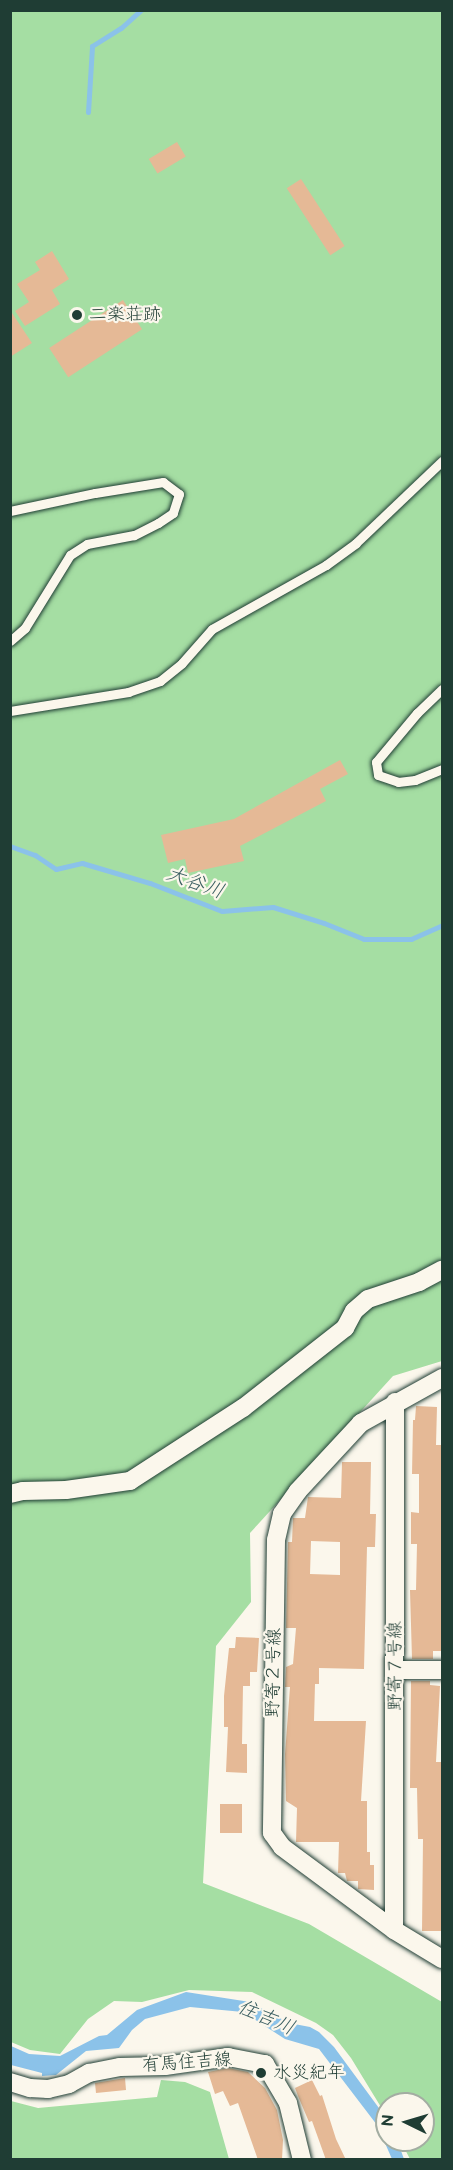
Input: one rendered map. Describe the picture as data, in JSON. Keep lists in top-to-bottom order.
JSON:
{
  "streets": {
    "street": ["野寄７号線", "野寄２号線", "有馬住吉線"]
  },
  "crossings": [
    ["野寄７号線", "野寄２号線"]
  ],
  "water": ["大谷川", "住吉川"],
  "places": ["二楽荘跡", "水災紀年"],
  "north": "left"
}
